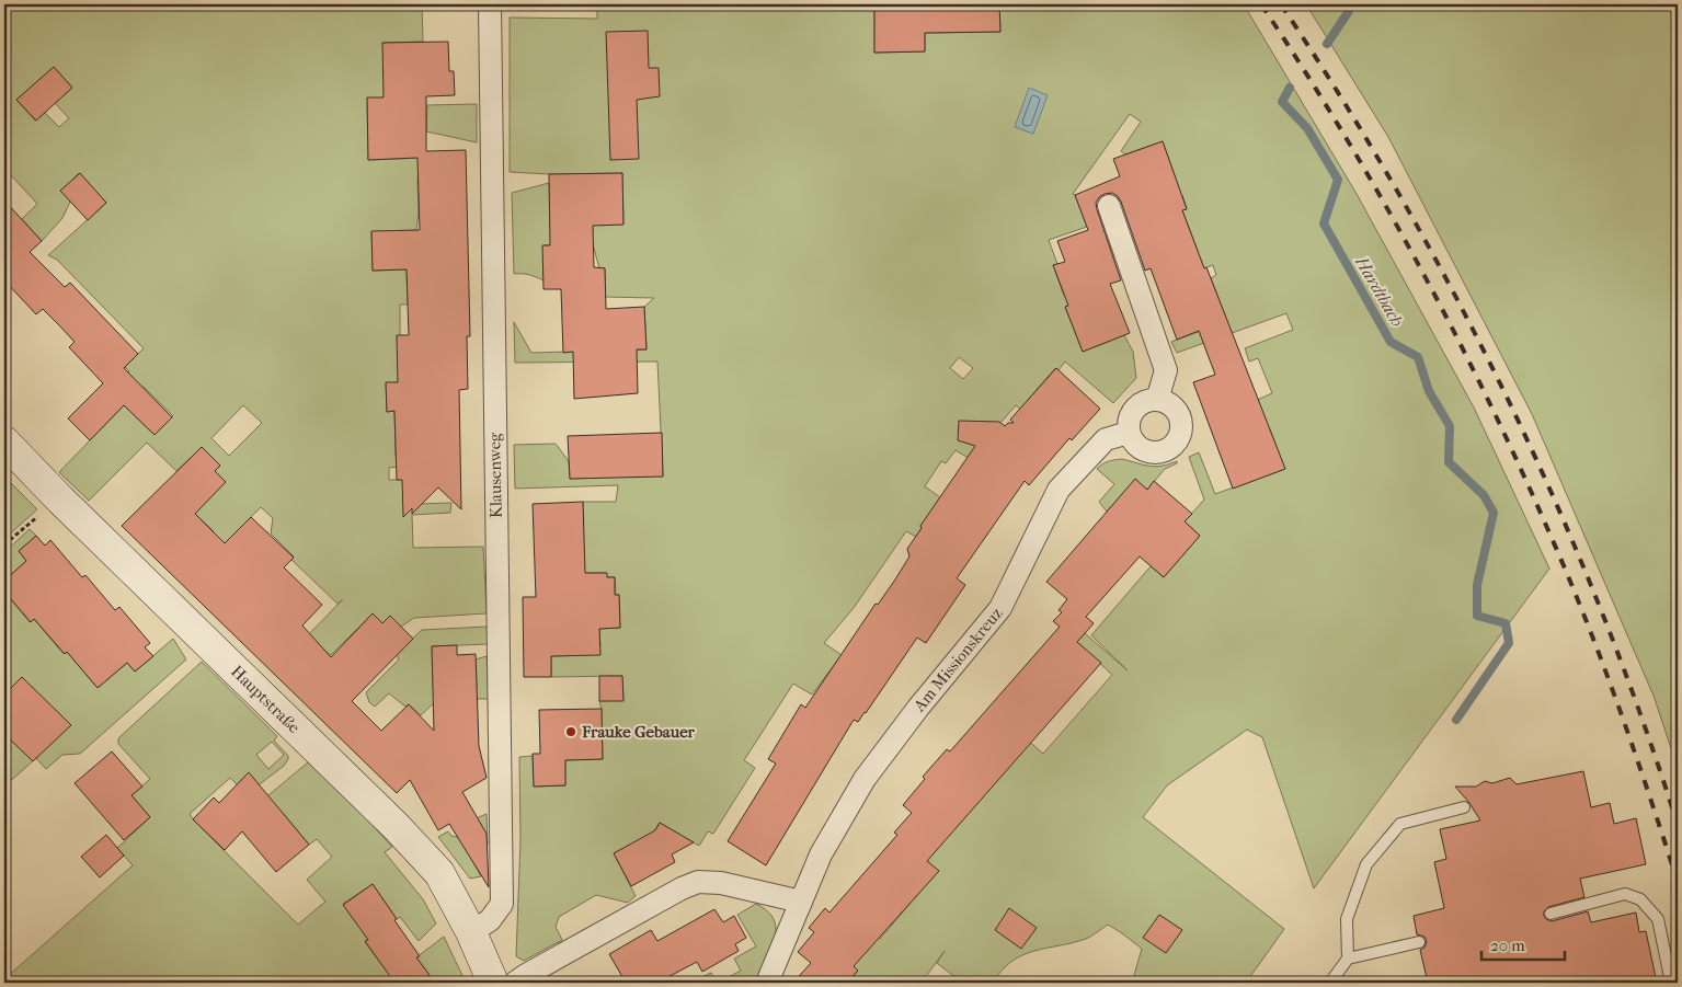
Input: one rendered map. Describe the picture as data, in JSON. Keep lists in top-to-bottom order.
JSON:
{
  "streets": {
    "main road": ["Hauptstraße"],
    "street": ["Klausenweg", "Am Missionskreuz"]
  },
  "crossings": [
    ["Klausenweg", "Hauptstraße"]
  ],
  "water": ["Hardtbach"],
  "places": ["Frauke Gebauer"],
  "scale_bar": "20 m"
}
